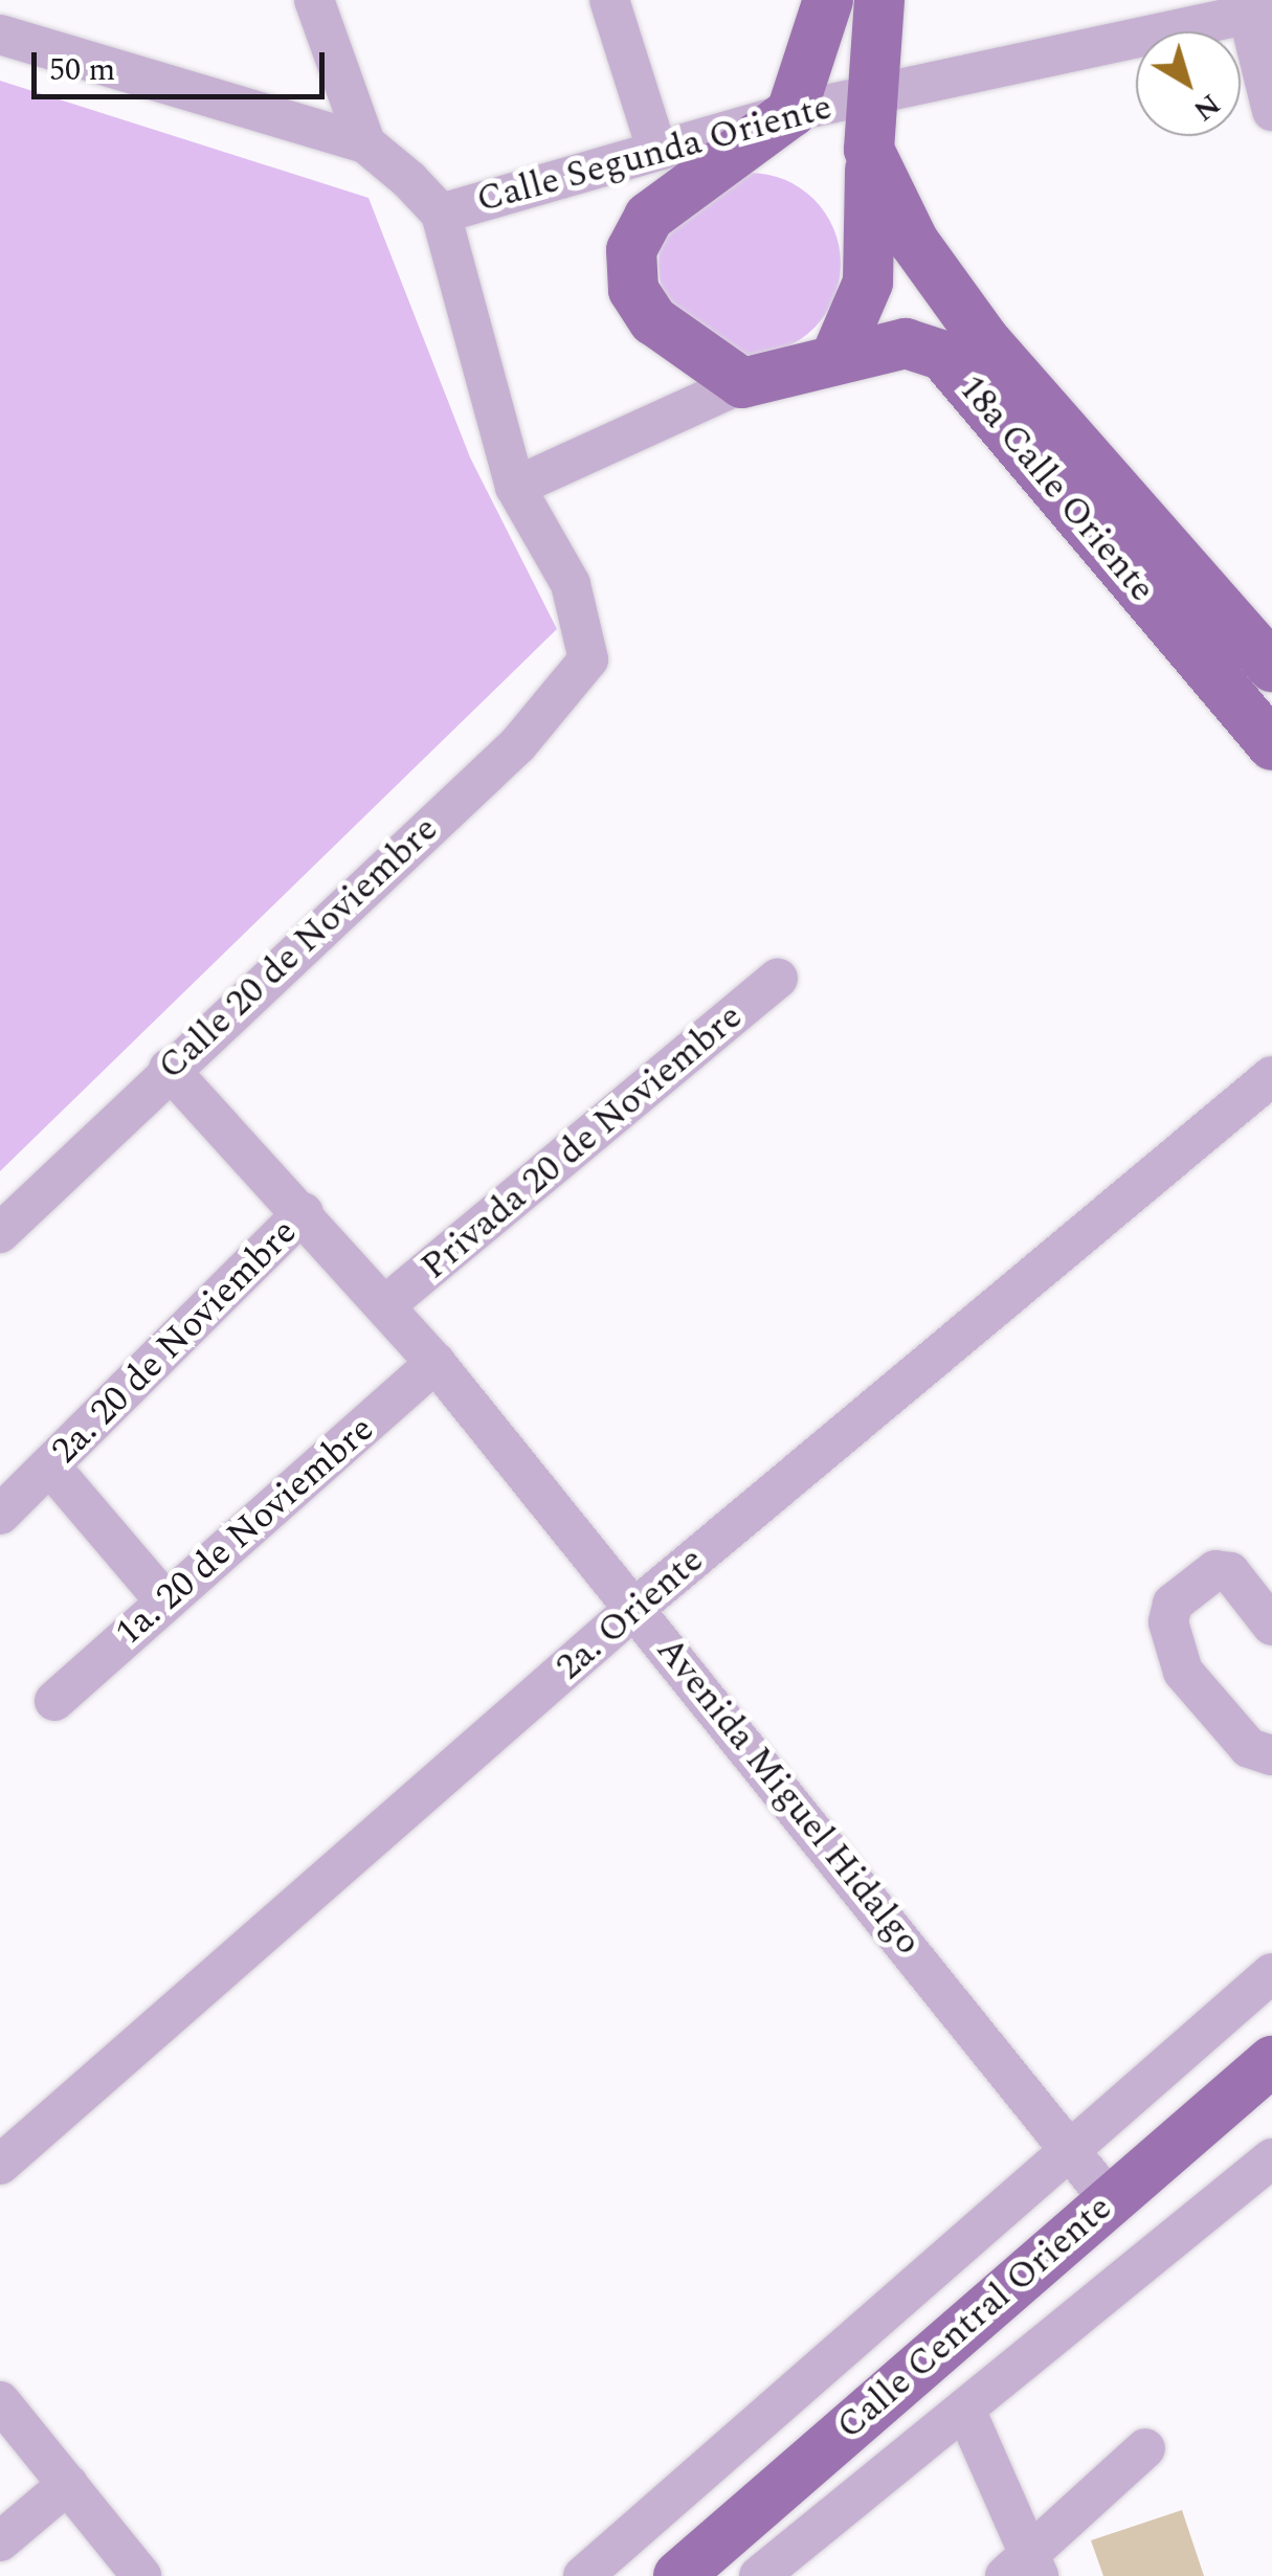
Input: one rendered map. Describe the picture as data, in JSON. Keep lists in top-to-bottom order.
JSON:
{
  "streets": {
    "main road": ["18a Calle Oriente", "Calle Central Oriente"],
    "street": [
      "Calle Segunda Oriente",
      "Calle 20 de Noviembre",
      "Privada 20 de Noviembre",
      "2a. 20 de Noviembre",
      "1a. 20 de Noviembre",
      "2a. Oriente",
      "Avenida Miguel Hidalgo"
    ]
  },
  "crossings": [
    ["Calle Segunda Oriente", "18a Calle Oriente"],
    ["Calle 20 de Noviembre", "Avenida Miguel Hidalgo"],
    ["Privada 20 de Noviembre", "Avenida Miguel Hidalgo"],
    ["2a. 20 de Noviembre", "Avenida Miguel Hidalgo"],
    ["1a. 20 de Noviembre", "Avenida Miguel Hidalgo"],
    ["2a. Oriente", "Avenida Miguel Hidalgo"],
    ["Avenida Miguel Hidalgo", "Calle Central Oriente"]
  ],
  "scale_bar": "50 m",
  "north": "bottom right"
}
